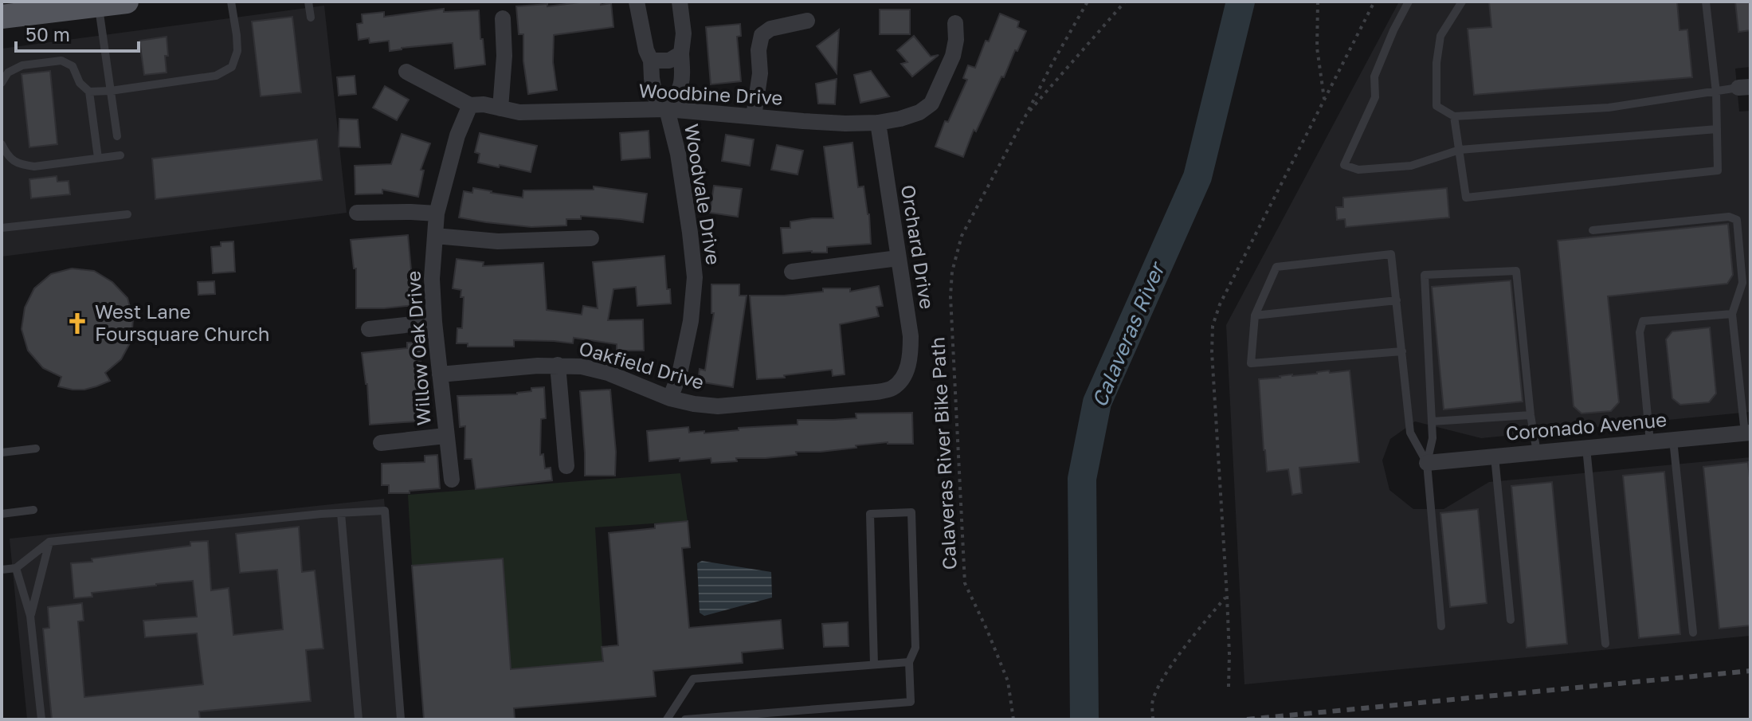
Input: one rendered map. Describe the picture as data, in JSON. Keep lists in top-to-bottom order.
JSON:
{
  "streets": {
    "street": [
      "Woodbine Drive",
      "Woodvale Drive",
      "Orchard Drive",
      "Willow Oak Drive",
      "Oakfield Drive",
      "Coronado Avenue"
    ],
    "path": ["Calaveras River Bike Path"]
  },
  "crossings": [
    ["Woodbine Drive", "Woodvale Drive"],
    ["Woodbine Drive", "Orchard Drive"],
    ["Woodbine Drive", "Willow Oak Drive"],
    ["Woodvale Drive", "Oakfield Drive"],
    ["Orchard Drive", "Oakfield Drive"],
    ["Willow Oak Drive", "Oakfield Drive"]
  ],
  "water": ["Calaveras River"],
  "places": {
    "church": ["West Lane Foursquare Church"]
  },
  "scale_bar": "50 m"
}
